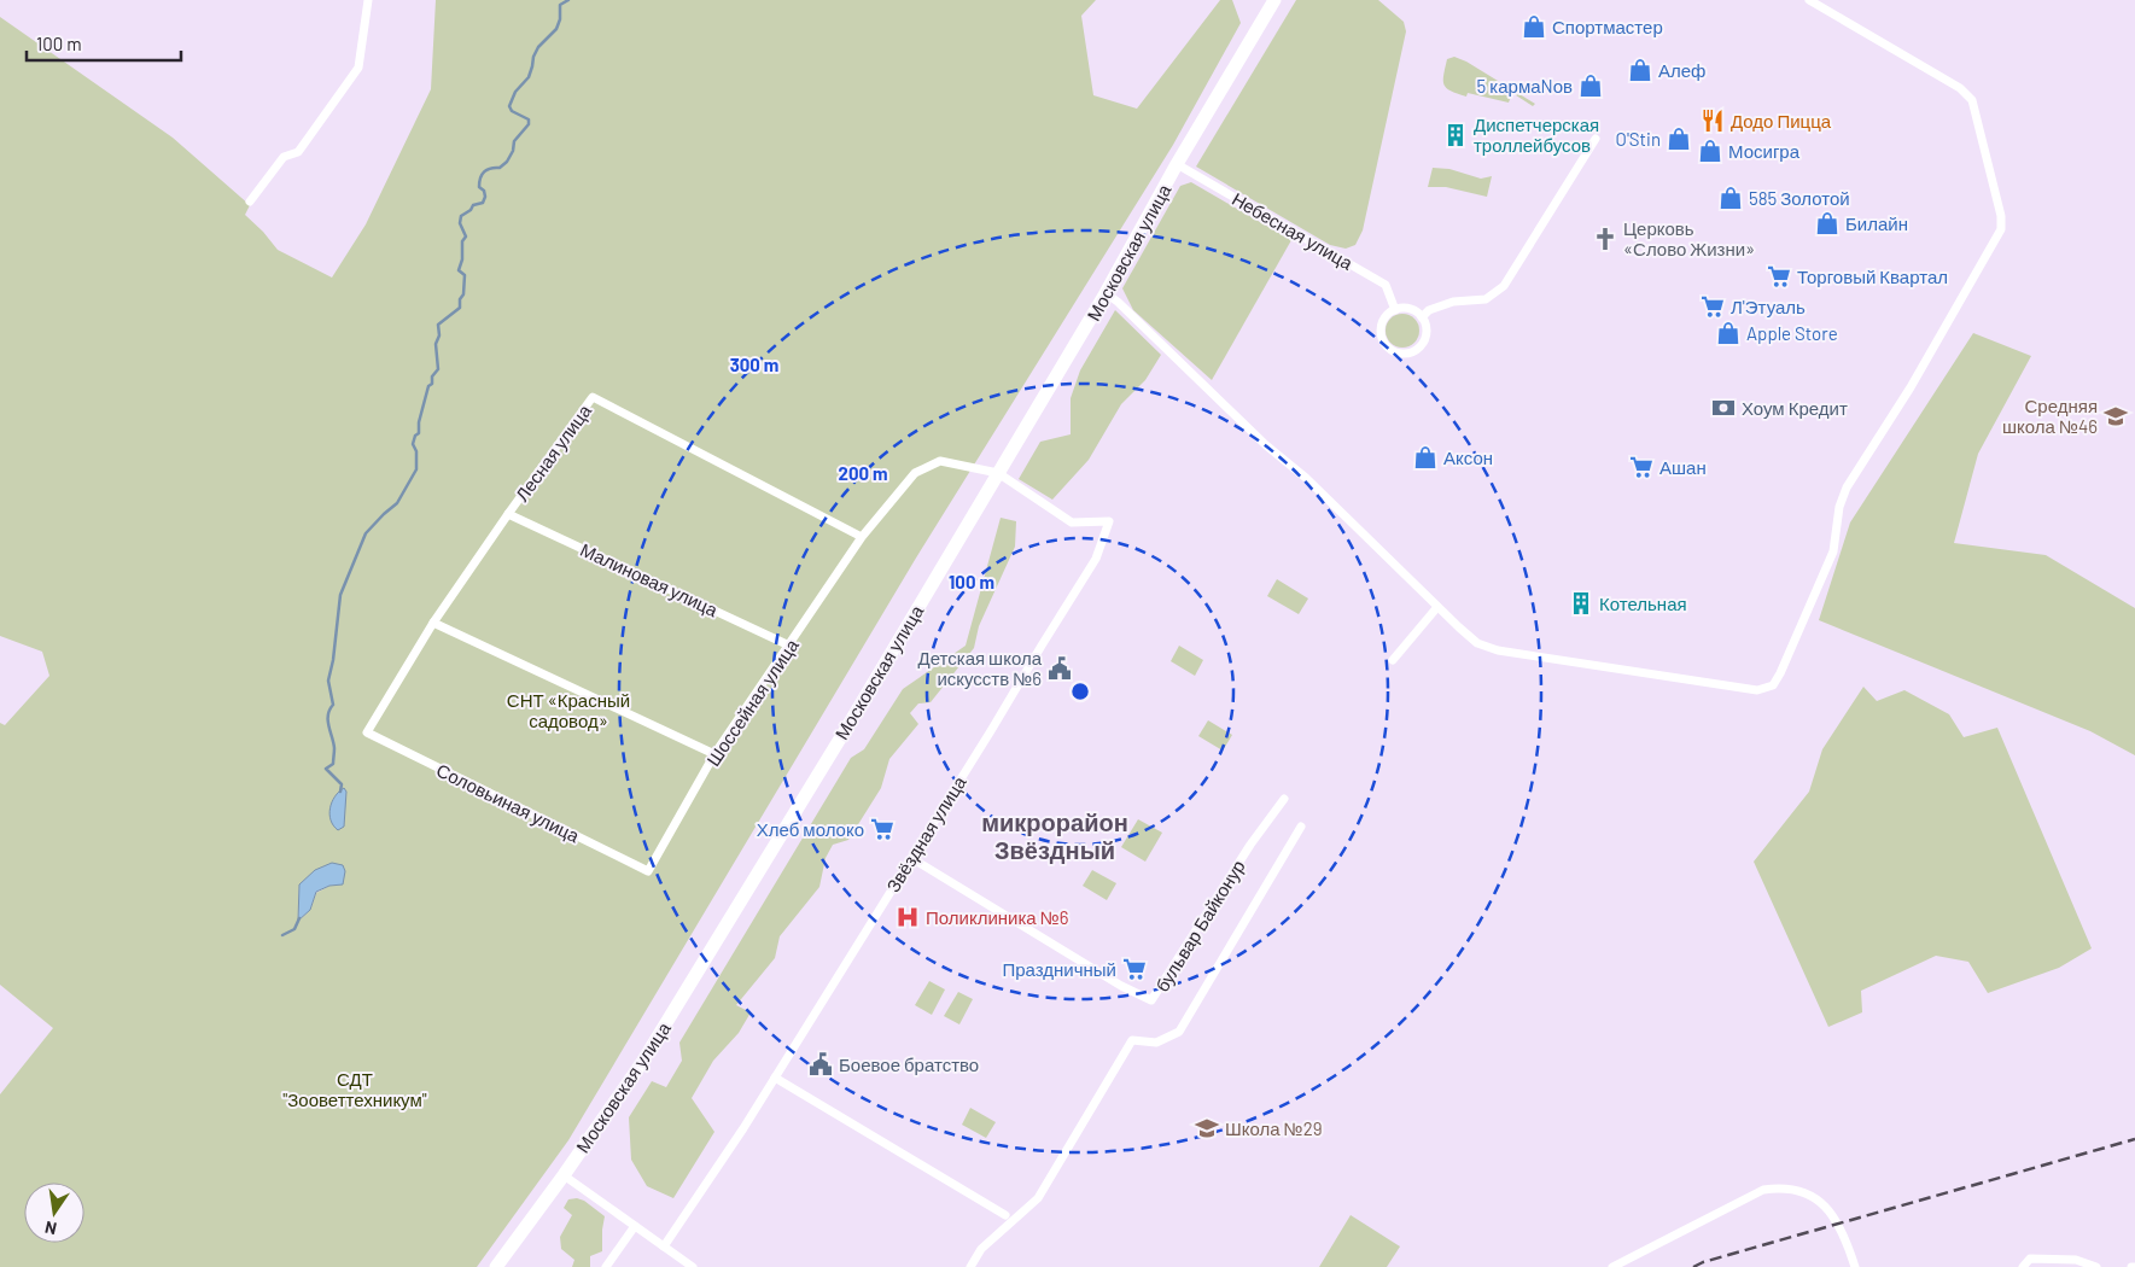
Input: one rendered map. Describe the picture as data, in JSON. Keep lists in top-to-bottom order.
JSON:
{
  "streets": {
    "main road": ["Московская улица"],
    "street": [
      "Небесная улица",
      "Лесная улица",
      "Малиновая улица",
      "Шоссейная улица",
      "Соловьиная улица",
      "Звёздная улица",
      "бульвар Байконур"
    ]
  },
  "crossings": [
    ["Небесная улица", "Московская улица"],
    ["Московская улица", "Шоссейная улица"],
    ["Московская улица", "Звёздная улица"],
    ["Лесная улица", "Малиновая улица"],
    ["Лесная улица", "Шоссейная улица"],
    ["Лесная улица", "Соловьиная улица"],
    ["Малиновая улица", "Шоссейная улица"],
    ["Шоссейная улица", "Соловьиная улица"],
    ["Шоссейная улица", "Звёздная улица"],
    ["Звёздная улица", "бульвар Байконур"]
  ],
  "districts": ["микрорайон Звёздный"],
  "parks": ["СНТ «Красный садовод»", "СДТ \"Зооветтехникум\""],
  "places": {
    "shop": [
      "Спортмастер",
      "Алеф",
      "5 кармаNов",
      "O'Stin",
      "Мосигра",
      "585 Золотой",
      "Билайн",
      "Apple Store",
      "Аксон"
    ],
    "restaurant": ["Додо Пицца"],
    "building": ["Диспетчерская троллейбусов", "Котельная"],
    "church": ["Церковь «Слово Жизни»"],
    "supermarket": [
      "Торговый Квартал",
      "Л'Этуаль",
      "Ашан",
      "Хлеб молоко",
      "Праздничный"
    ],
    "bank": ["Хоум Кредит"],
    "school or university": ["Средняя школа №46", "Школа №29"],
    "public building": ["Детская школа искусств №6", "Боевое братство"],
    "hospital": ["Поликлиника №6"]
  },
  "scale_bar": "100 m",
  "north": "bottom",
  "rings": ["300 m", "200 m", "100 m"]
}
